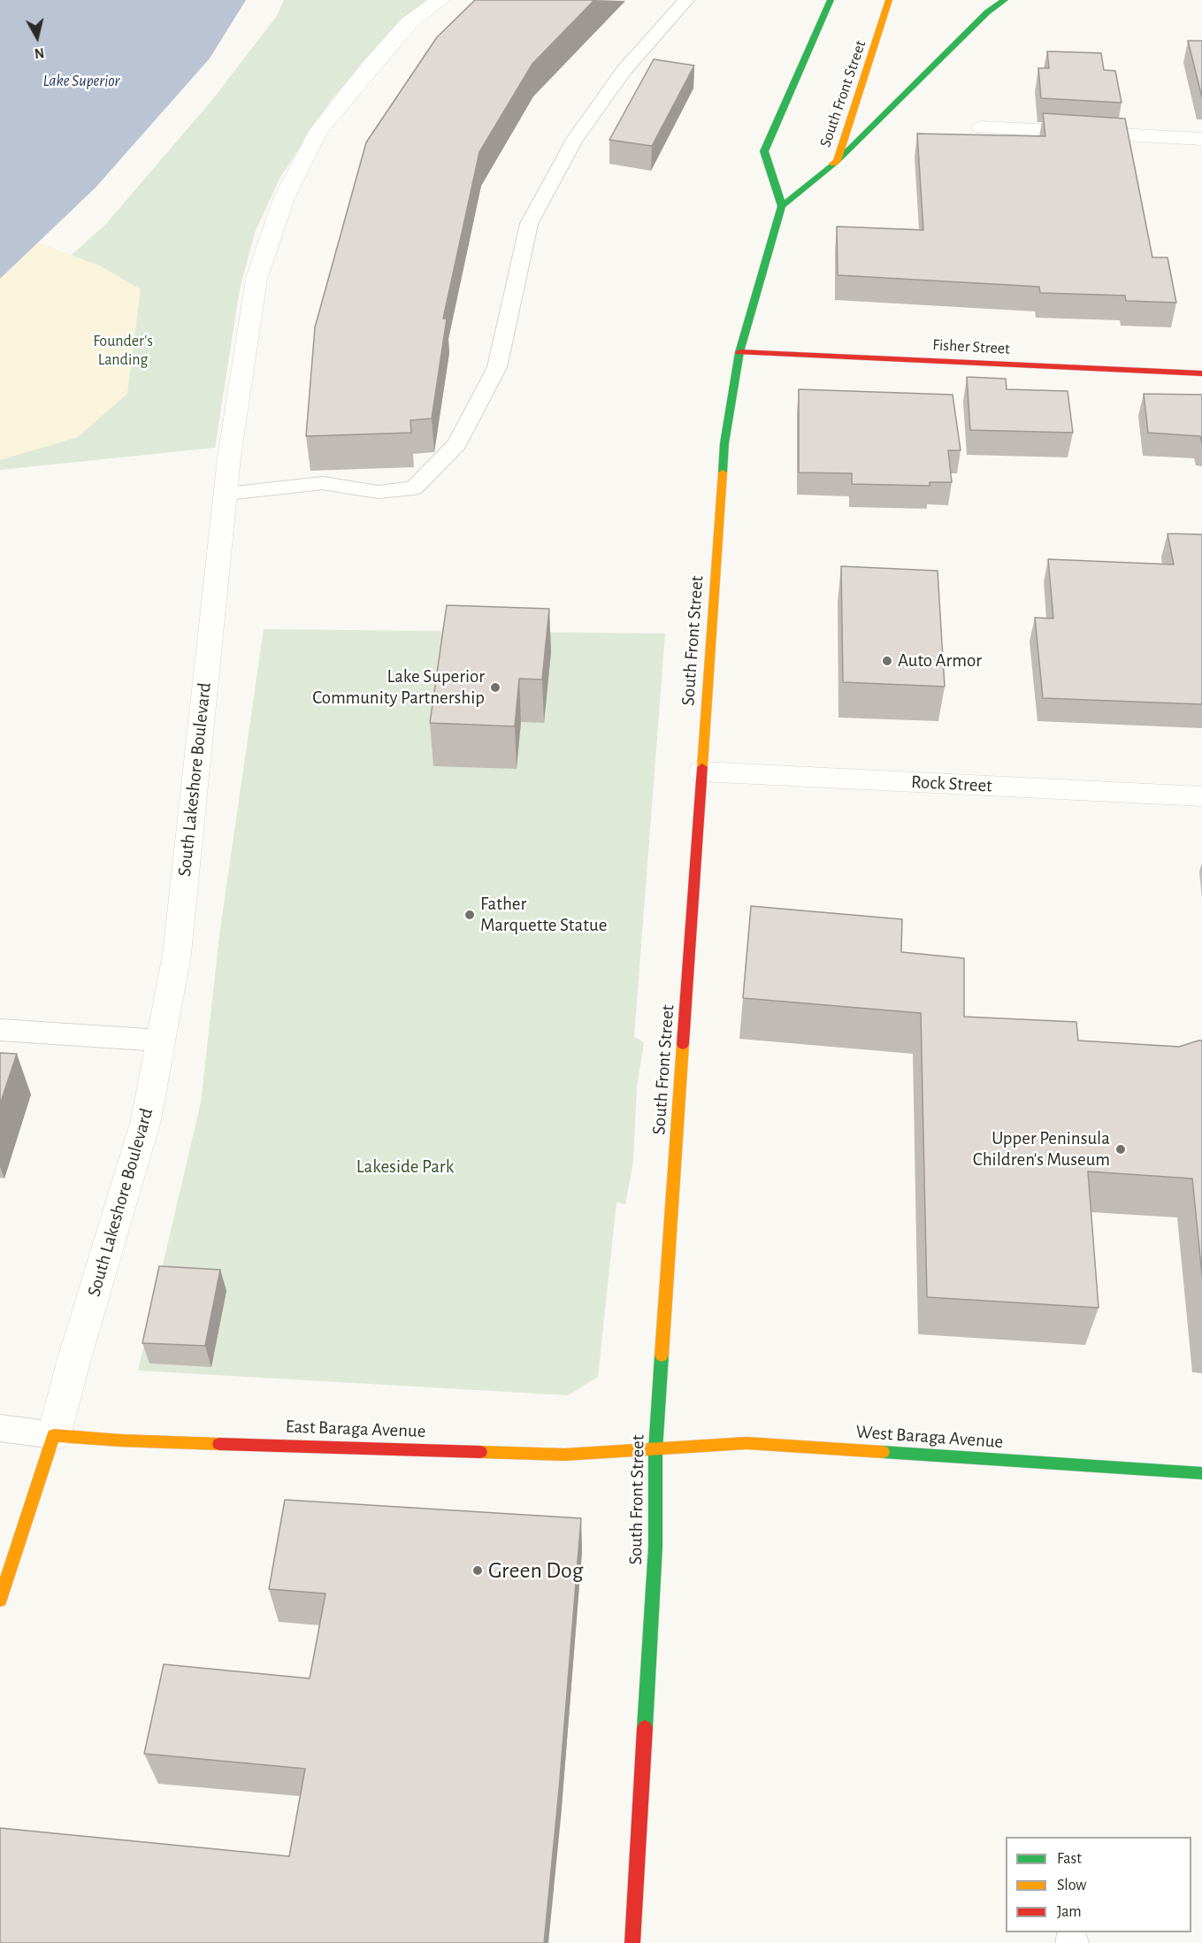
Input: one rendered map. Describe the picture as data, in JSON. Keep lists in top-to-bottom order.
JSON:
{
  "streets": {
    "main road": [
      "South Front Street",
      "Fisher Street",
      "South Lakeshore Boulevard",
      "East Baraga Avenue",
      "West Baraga Avenue"
    ],
    "street": ["Rock Street"]
  },
  "crossings": [
    ["South Front Street", "Fisher Street"],
    ["South Front Street", "Rock Street"],
    ["South Front Street", "East Baraga Avenue"],
    ["South Front Street", "West Baraga Avenue"],
    ["South Lakeshore Boulevard", "East Baraga Avenue"],
    ["East Baraga Avenue", "West Baraga Avenue"]
  ],
  "water": ["Lake Superior"],
  "parks": ["Founder's Landing", "Lakeside Park"],
  "places": [
    "Auto Armor",
    "Lake Superior Community Partnership",
    "Father Marquette Statue",
    "Upper Peninsula Children's Museum",
    "Green Dog"
  ],
  "legend": ["Fast", "Slow", "Jam"],
  "north": "bottom"
}
